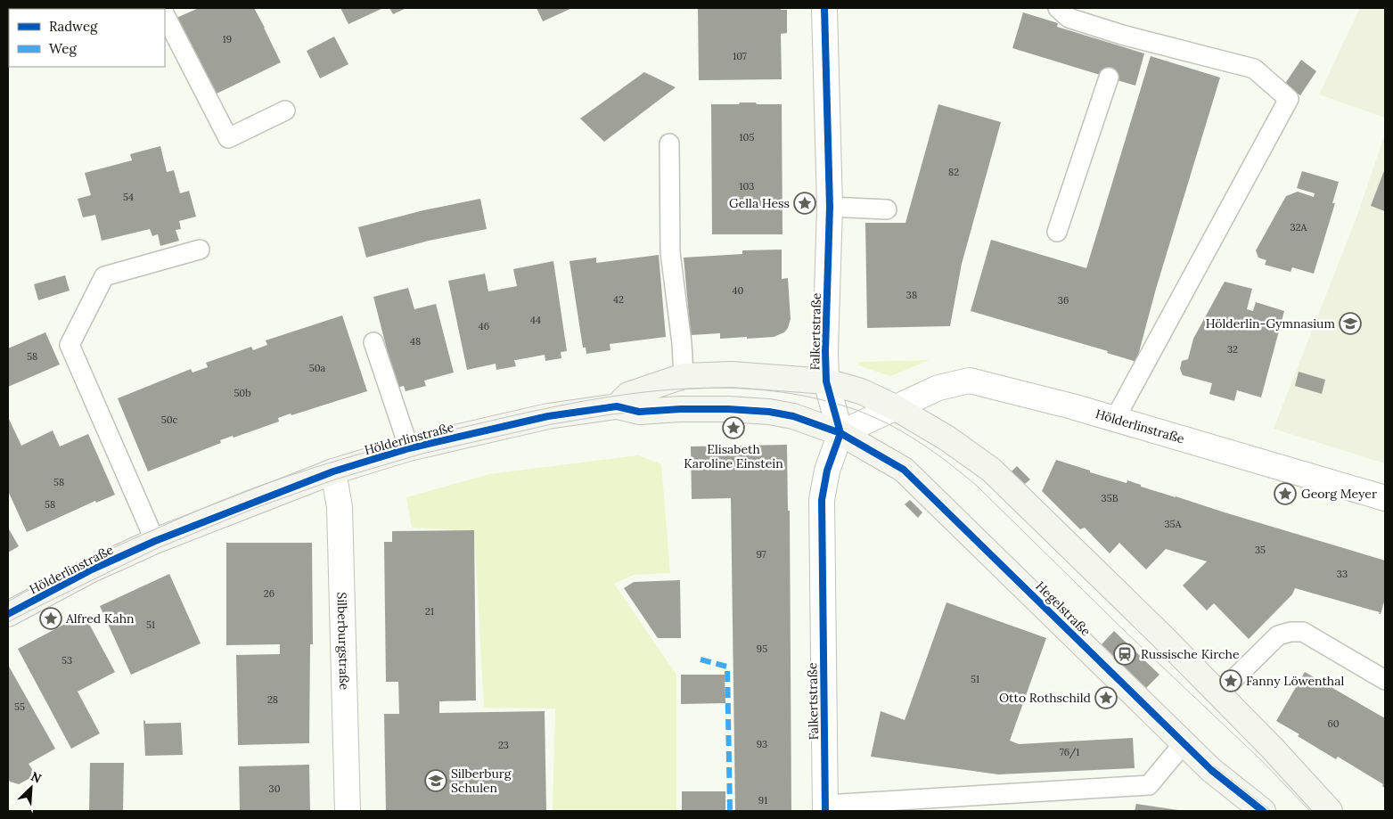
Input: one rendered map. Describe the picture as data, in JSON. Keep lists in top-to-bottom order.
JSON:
{
  "streets": {
    "street": [
      "Falkertstraße",
      "Hölderlinstraße",
      "Hegelstraße",
      "Silberburgstraße"
    ]
  },
  "crossings": [
    ["Falkertstraße", "Hölderlinstraße"],
    ["Falkertstraße", "Hegelstraße"],
    ["Hölderlinstraße", "Hegelstraße"],
    ["Hölderlinstraße", "Silberburgstraße"]
  ],
  "places": {
    "place": [
      "Gella Hess",
      "Elisabeth Karoline Einstein",
      "Georg Meyer",
      "Alfred Kahn",
      "Fanny Löwenthal",
      "Otto Rothschild"
    ],
    "school or university": ["Hölderlin-Gymnasium", "Silberburg Schulen"],
    "station": ["Russische Kirche"]
  },
  "house_numbers": [
    "19",
    "107",
    "105",
    "82",
    "103",
    "54",
    "32A",
    "40",
    "38",
    "42",
    "36",
    "44",
    "46",
    "48",
    "32",
    "58",
    "50a",
    "50b",
    "50c",
    "58",
    "35B",
    "58",
    "35A",
    "35",
    "97",
    "33",
    "26",
    "21",
    "51",
    "95",
    "53",
    "51",
    "28",
    "55",
    "60",
    "93",
    "23",
    "76/1",
    "30",
    "91"
  ],
  "legend": ["Radweg", "Weg"],
  "north": "top right"
}
